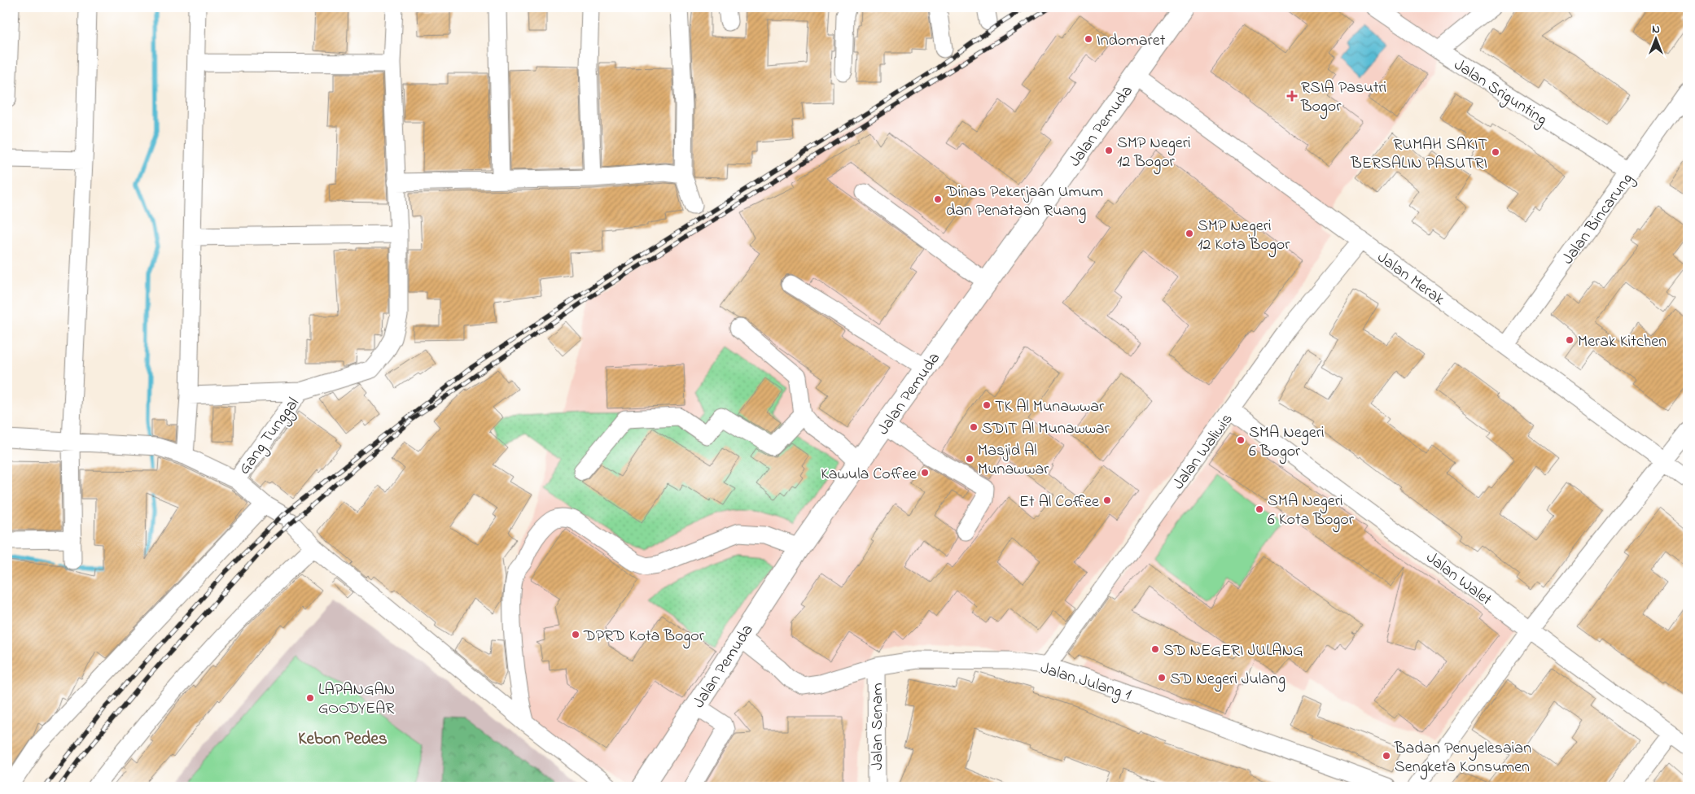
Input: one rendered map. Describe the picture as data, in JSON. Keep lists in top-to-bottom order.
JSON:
{
  "streets": {
    "main road": ["Jalan Pemuda"],
    "street": [
      "Jalan Srigunting",
      "Jalan Bincarung",
      "Jalan Merak",
      "Gang Tunggal",
      "Jalan Waliwis",
      "Jalan Walet",
      "Jalan Julang 1",
      "Jalan Senam"
    ]
  },
  "crossings": [
    ["Jalan Srigunting", "Jalan Bincarung"],
    ["Jalan Pemuda", "Jalan Merak"],
    ["Jalan Pemuda", "Jalan Julang 1"],
    ["Jalan Bincarung", "Jalan Merak"],
    ["Jalan Merak", "Jalan Waliwis"],
    ["Jalan Waliwis", "Jalan Walet"],
    ["Jalan Waliwis", "Jalan Julang 1"],
    ["Jalan Julang 1", "Jalan Senam"]
  ],
  "districts": ["Kebon Pedes"],
  "places": {
    "other": [
      "Indomaret",
      "SMP Negeri 12 Bogor",
      "RUMAH SAKIT BERSALIN PASUTRI",
      "Dinas Pekerjaan Umum dan Penataan Ruang",
      "SMP Negeri 12 Kota Bogor",
      "Merak Kitchen",
      "TK Al Munawwar",
      "SDIT Al Munawwar",
      "SMA Negeri 6 Bogor",
      "Masjid Al Munawwar",
      "Kawula Coffee",
      "Et Al Coffee",
      "SMA Negeri 6 Kota Bogor",
      "DPRD Kota Bogor",
      "SD NEGERI JULANG",
      "SD Negeri Julang",
      "LAPANGAN GOODYEAR",
      "Badan Penyelesaian Sengketa Konsumen"
    ],
    "health": ["RSIA Pasutri Bogor"]
  },
  "north": "top"
}
